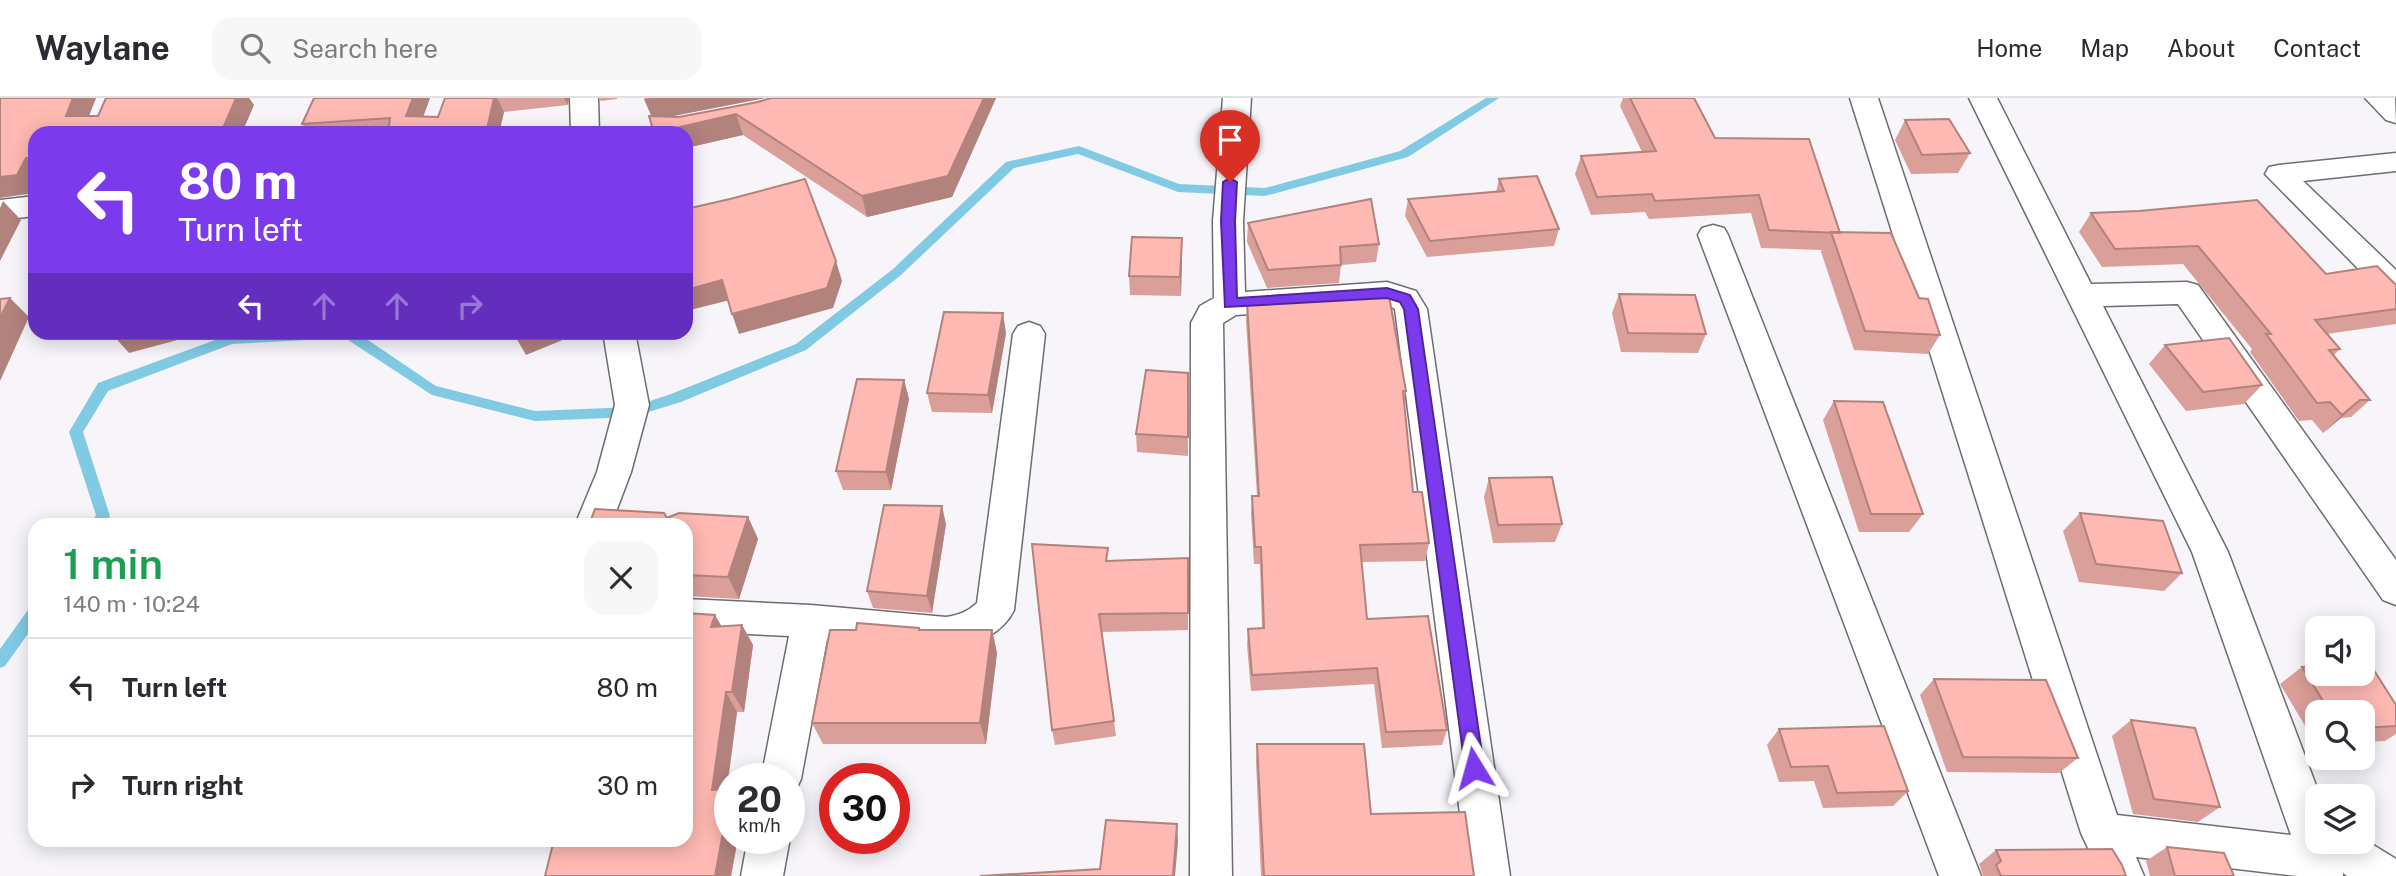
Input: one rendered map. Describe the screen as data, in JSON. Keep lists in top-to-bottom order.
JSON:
{
  "page": {
    "header": "Waylane",
    "search": "Search here",
    "nav": [
      "Home",
      "Map",
      "About",
      "Contact"
    ],
    "turn": ["80 m", "Turn left"],
    "heading": ["1 min", "140 m · 10:24"],
    "list": [
      {
        "name": "Turn left",
        "value": "80 m"
      },
      {
        "name": "Turn right",
        "value": "30 m"
      }
    ],
    "speed": "20 km/h",
    "limit": "30"
  }
}
